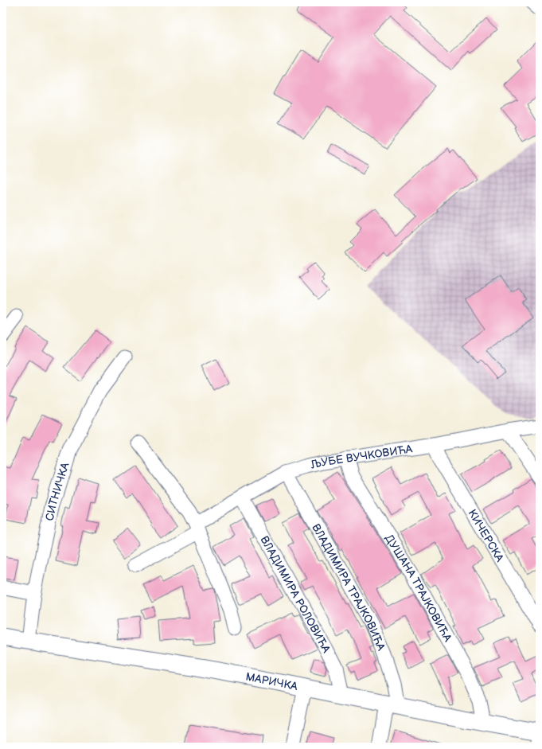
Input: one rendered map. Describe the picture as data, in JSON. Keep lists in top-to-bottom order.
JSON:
{
  "streets": {
    "street": [
      "ЉУБЕ ВУЧКОВИЋА",
      "СИТНИЧКА",
      "КИЧЕРСКА",
      "ВЛАДИМИРА ТРАЈКОВИЋА",
      "ДУШАНА ТРАЈКОВИЋА",
      "ВЛАДИМИРА РОЛОВИЋА",
      "МАРИЧКА"
    ]
  },
  "crossings": [
    ["ЉУБЕ ВУЧКОВИЋА", "КИЧЕРСКА"],
    ["ЉУБЕ ВУЧКОВИЋА", "ВЛАДИМИРА ТРАЈКОВИЋА"],
    ["ЉУБЕ ВУЧКОВИЋА", "ДУШАНА ТРАЈКОВИЋА"],
    ["ЉУБЕ ВУЧКОВИЋА", "ВЛАДИМИРА РОЛОВИЋА"],
    ["СИТНИЧКА", "МАРИЧКА"],
    ["ВЛАДИМИРА ТРАЈКОВИЋА", "МАРИЧКА"],
    ["ДУШАНА ТРАЈКОВИЋА", "МАРИЧКА"],
    ["ВЛАДИМИРА РОЛОВИЋА", "МАРИЧКА"]
  ]
}
